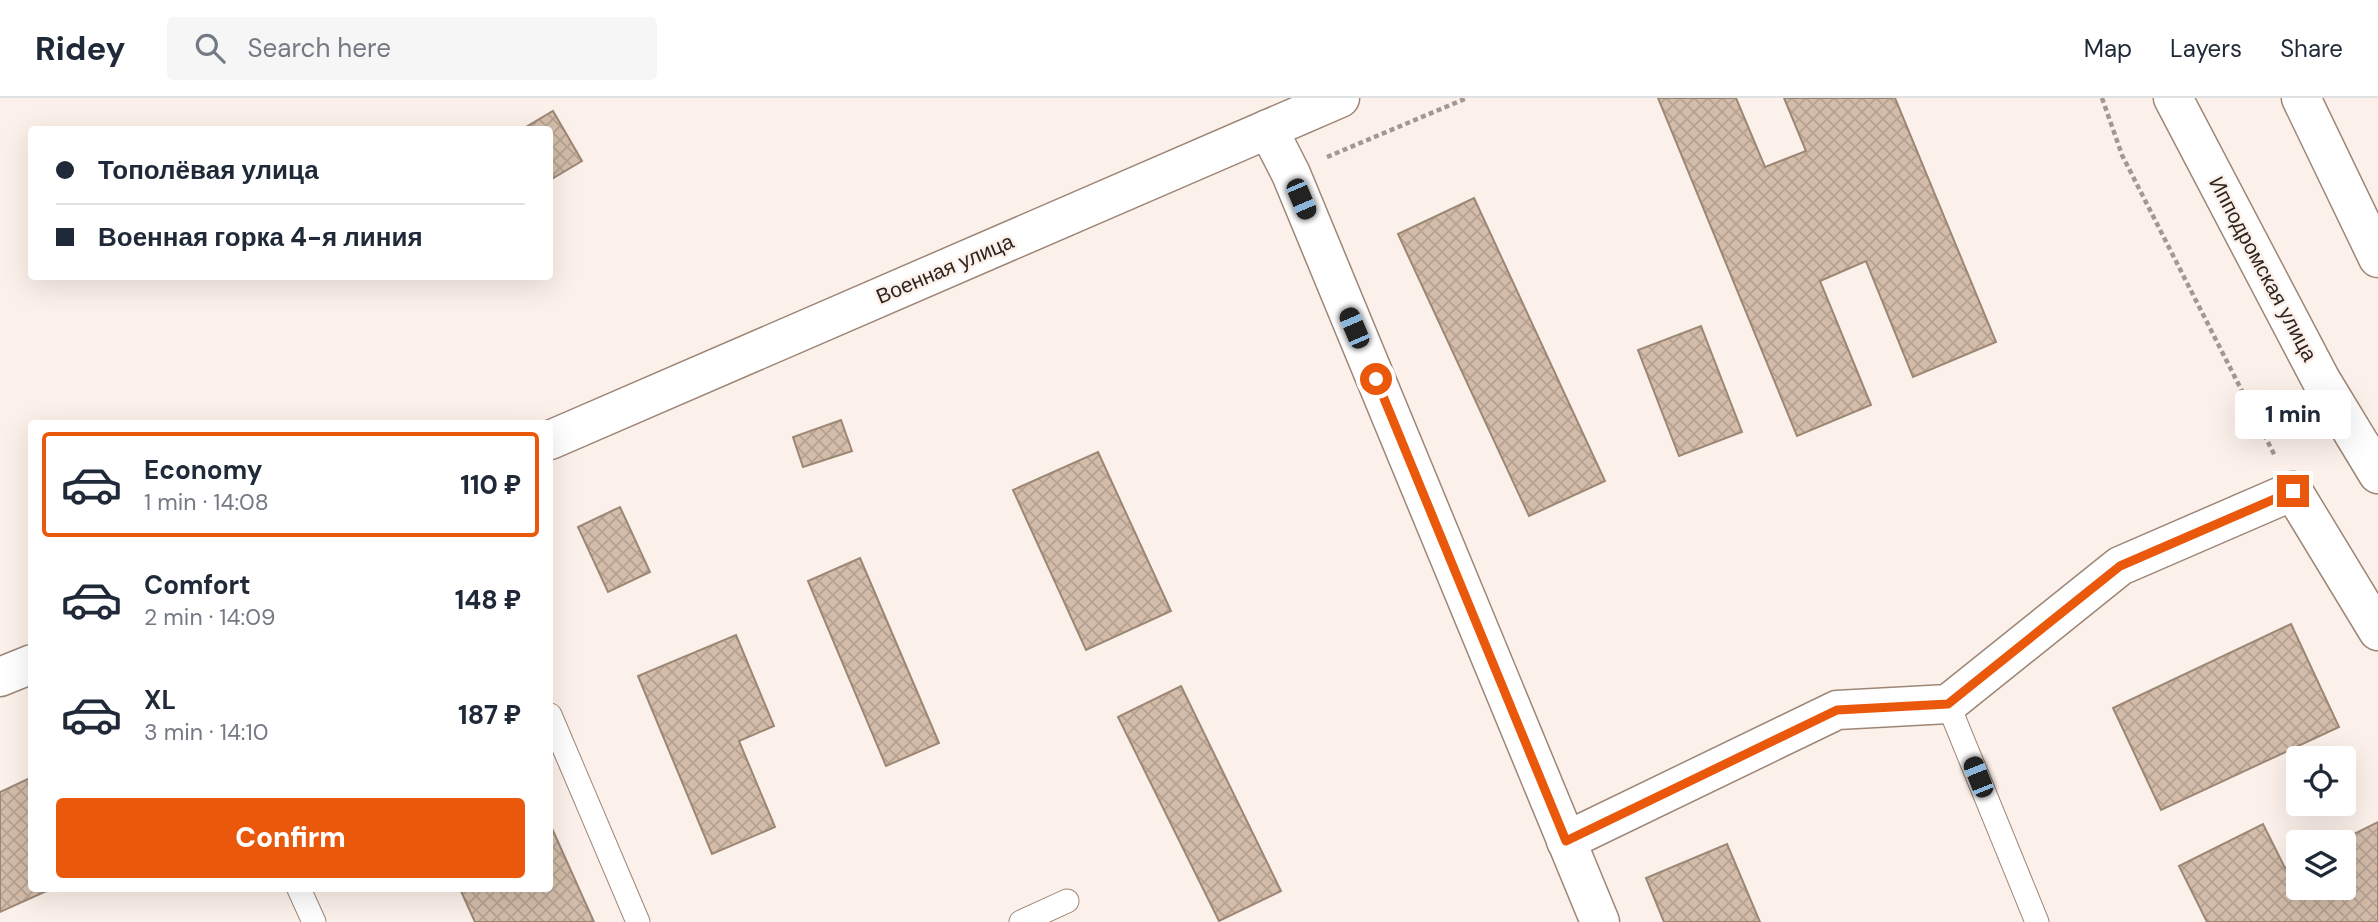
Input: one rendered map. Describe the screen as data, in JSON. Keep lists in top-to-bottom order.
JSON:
{
  "streets": {
    "main road": ["Военная улица", "Ипподромская улица"]
  },
  "page": {
    "header": "Ridey",
    "search": "Search here",
    "nav": ["Map", "Layers", "Share"],
    "banner": ["Тополёвая улица", "Военная горка 4-я линия"],
    "bubble": "1 min",
    "list": [
      {
        "name": "Economy",
        "note": "1 min · 14:08",
        "value": "110 ₽"
      },
      {
        "name": "Comfort",
        "note": "2 min · 14:09",
        "value": "148 ₽"
      },
      {
        "name": "XL",
        "note": "3 min · 14:10",
        "value": "187 ₽"
      }
    ],
    "buttons": "Confirm"
  }
}
